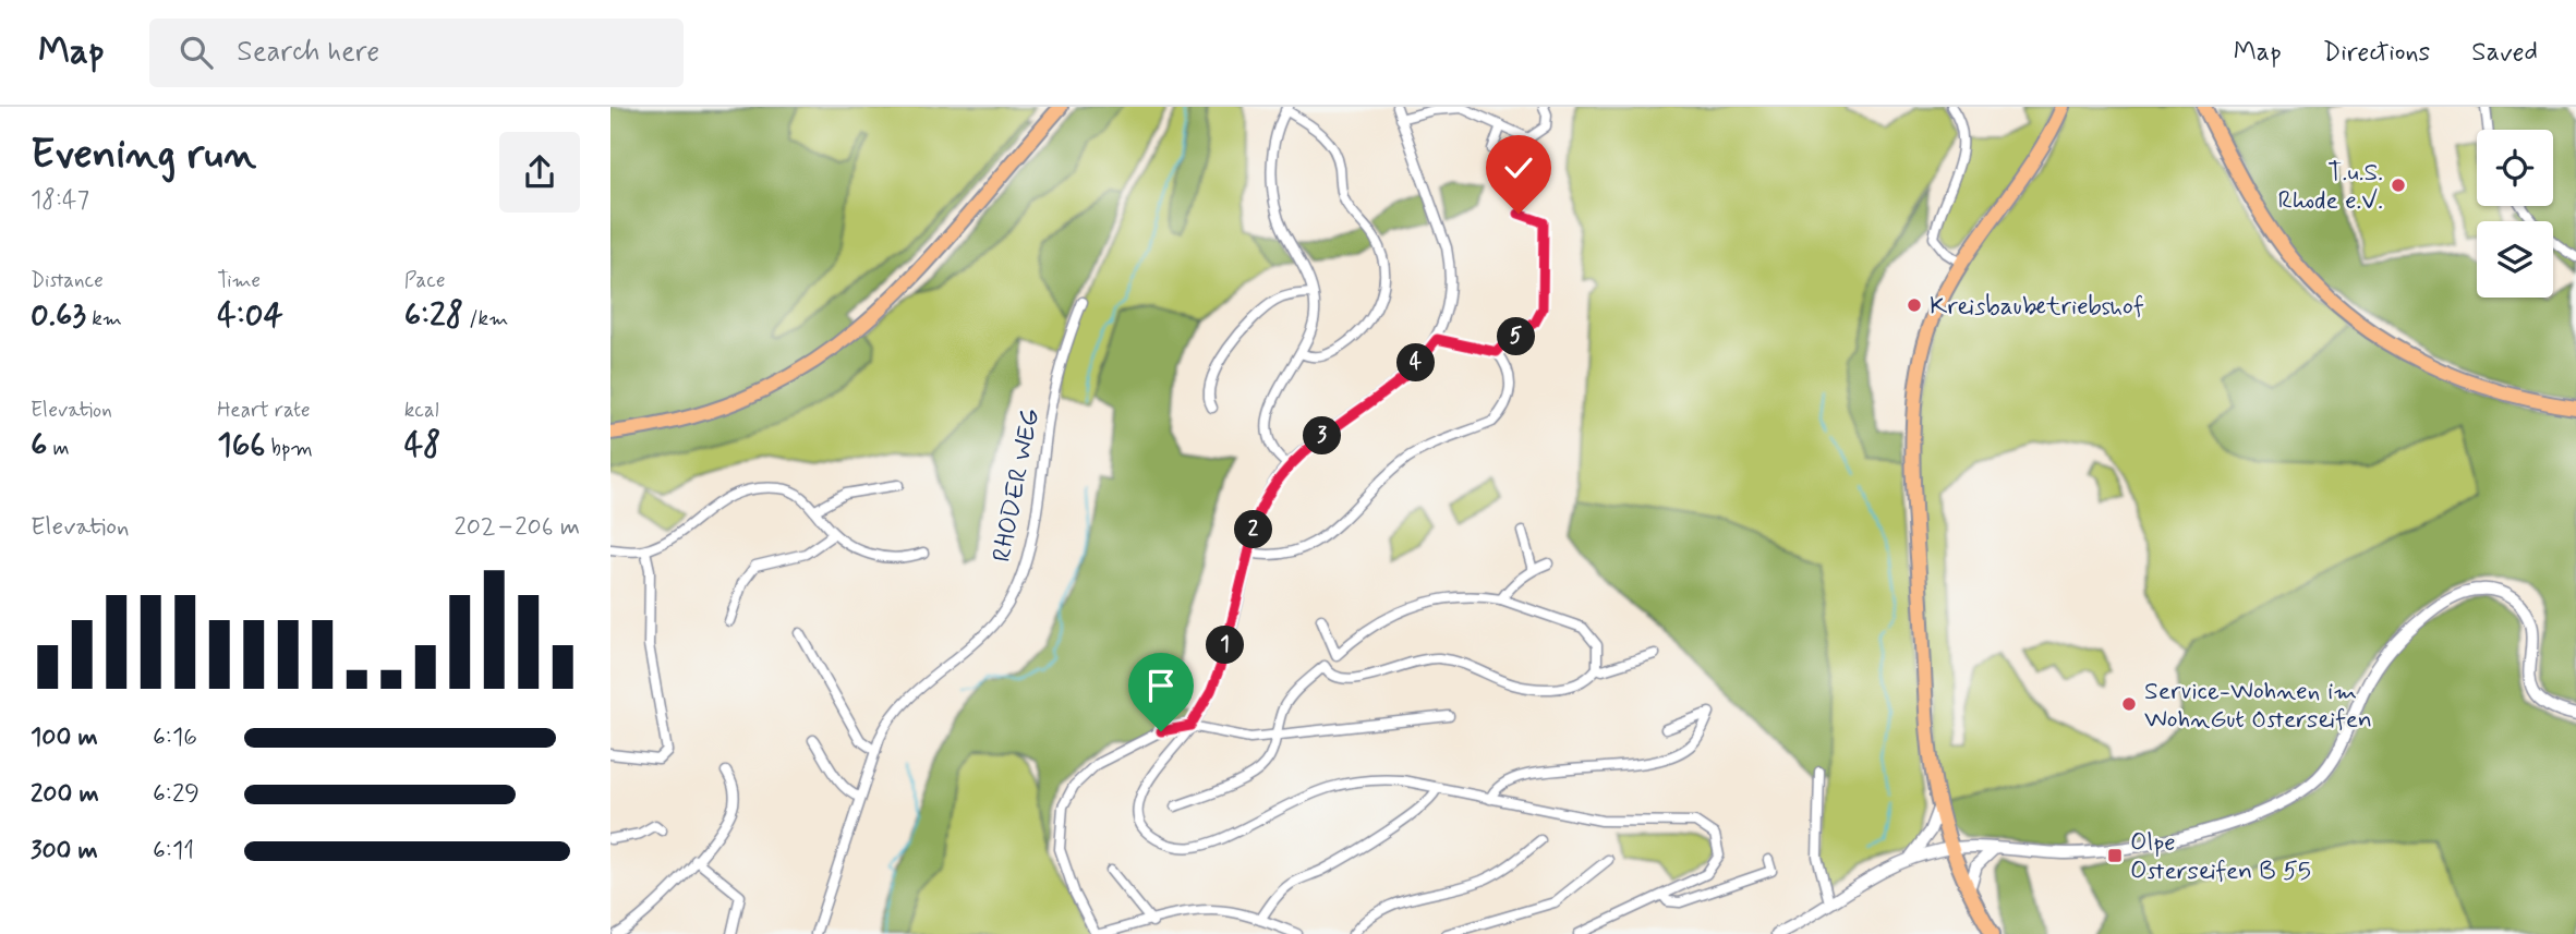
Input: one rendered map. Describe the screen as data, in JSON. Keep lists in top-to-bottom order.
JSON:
{
  "streets": {
    "street": ["RHODER WEG"]
  },
  "places": {
    "other": ["T.u.S. Rhode e.V.", "Kreisbaubetriebshof", "Service-Wohnen im WohnGut Osterseifen"],
    "transit": ["Olpe Osterseifen B 55"]
  },
  "page": {
    "header": "Map",
    "search": "Search here",
    "nav": ["Map", "Directions", "Saved"],
    "heading": ["Evening run", "18:47"],
    "stats": [
      ["Distance", "0.63 km"],
      ["Time", "4:04"],
      ["Pace", "6:28 /km"],
      ["Elevation", "6 m"],
      ["Heart rate", "166 bpm"],
      ["kcal", "48"]
    ],
    "pins": [
      "5",
      "4",
      "3",
      "2",
      "1"
    ],
    "chart": ["Elevation", "202–206 m"],
    "list": [
      {
        "name": "100 m",
        "note": "6:16"
      },
      {
        "name": "200 m",
        "note": "6:29"
      },
      {
        "name": "300 m",
        "note": "6:11"
      }
    ]
  }
}
